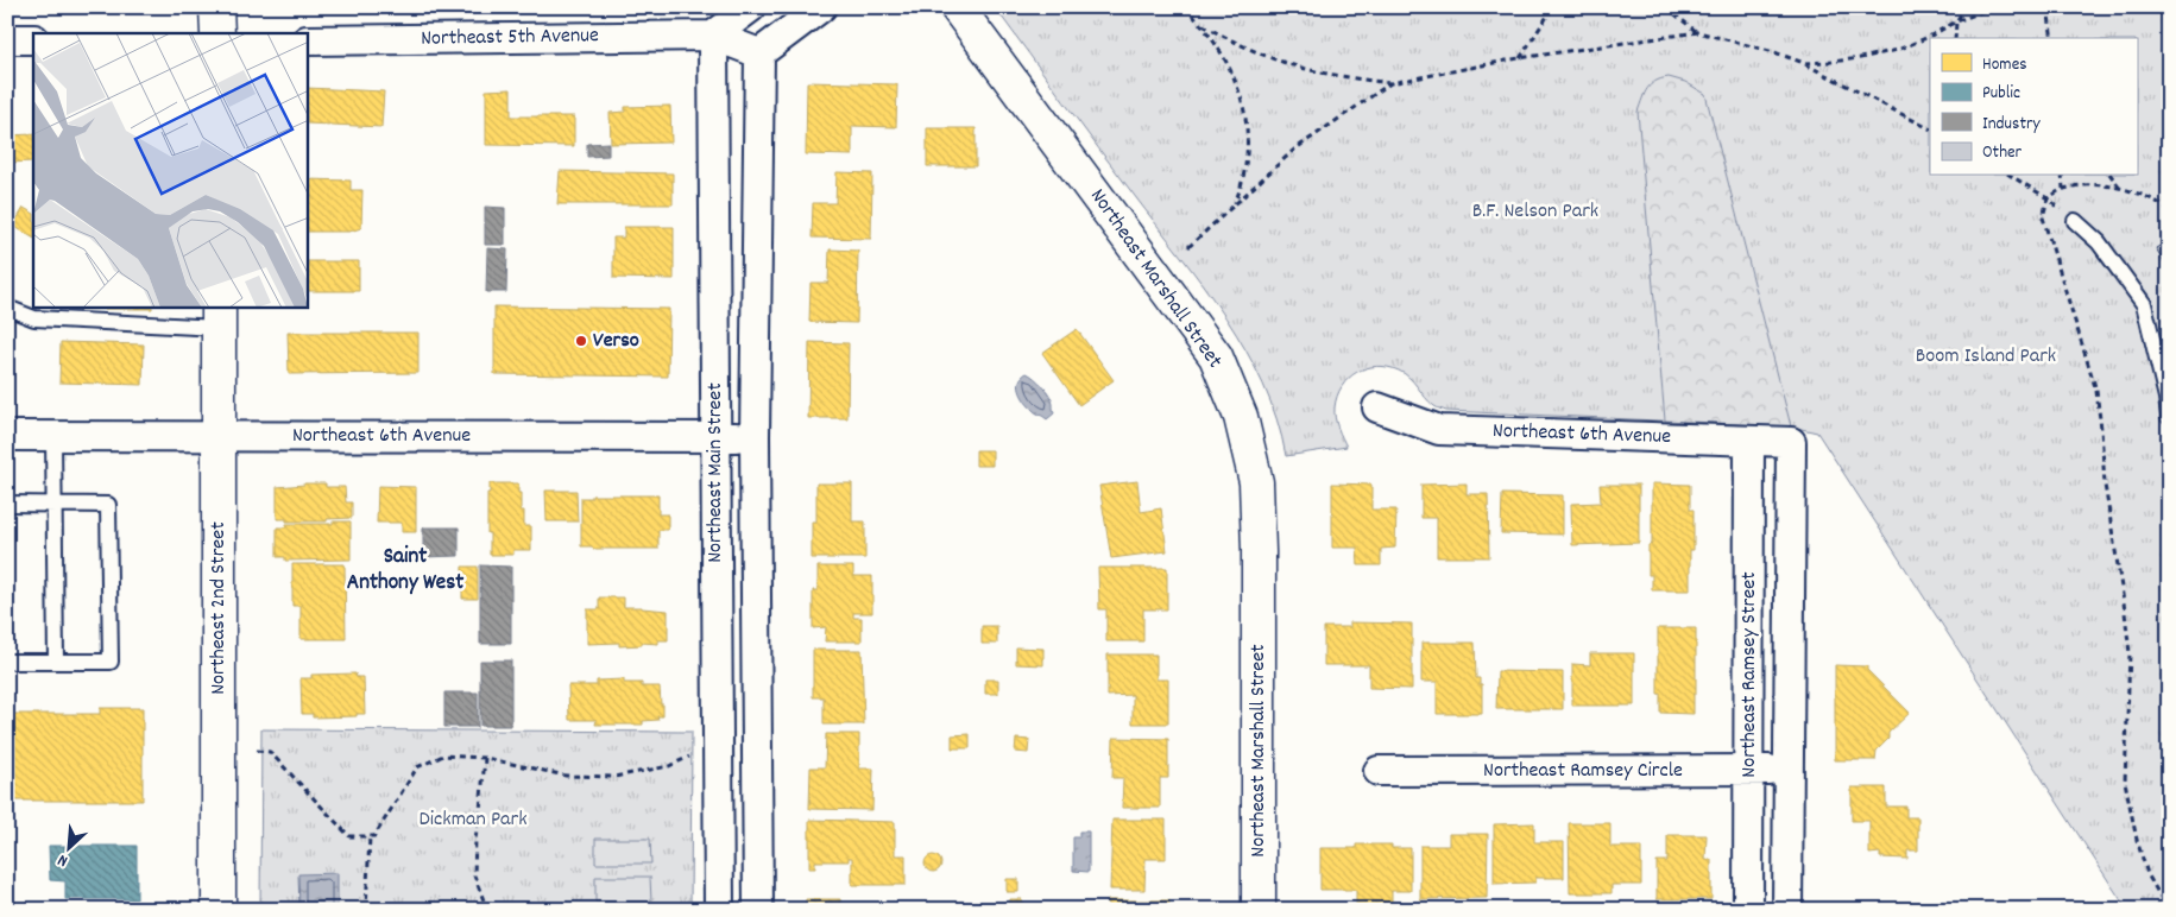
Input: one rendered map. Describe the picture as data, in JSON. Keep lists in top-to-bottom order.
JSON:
{
  "streets": {
    "street": [
      "Northeast 5th Avenue",
      "Northeast Marshall Street",
      "Northeast 6th Avenue",
      "Northeast Main Street",
      "Northeast 2nd Street",
      "Northeast Ramsey Street",
      "Northeast Ramsey Circle"
    ]
  },
  "crossings": [
    ["Northeast 5th Avenue", "Northeast Main Street"],
    ["Northeast 6th Avenue", "Northeast Main Street"],
    ["Northeast 6th Avenue", "Northeast 2nd Street"],
    ["Northeast 6th Avenue", "Northeast Ramsey Street"],
    ["Northeast Ramsey Street", "Northeast Ramsey Circle"]
  ],
  "districts": ["Saint Anthony West"],
  "parks": ["B.F. Nelson Park", "Boom Island Park", "Dickman Park"],
  "places": ["Verso"],
  "legend": [
    "Homes",
    "Public",
    "Industry",
    "Other"
  ],
  "north": "bottom left"
}
